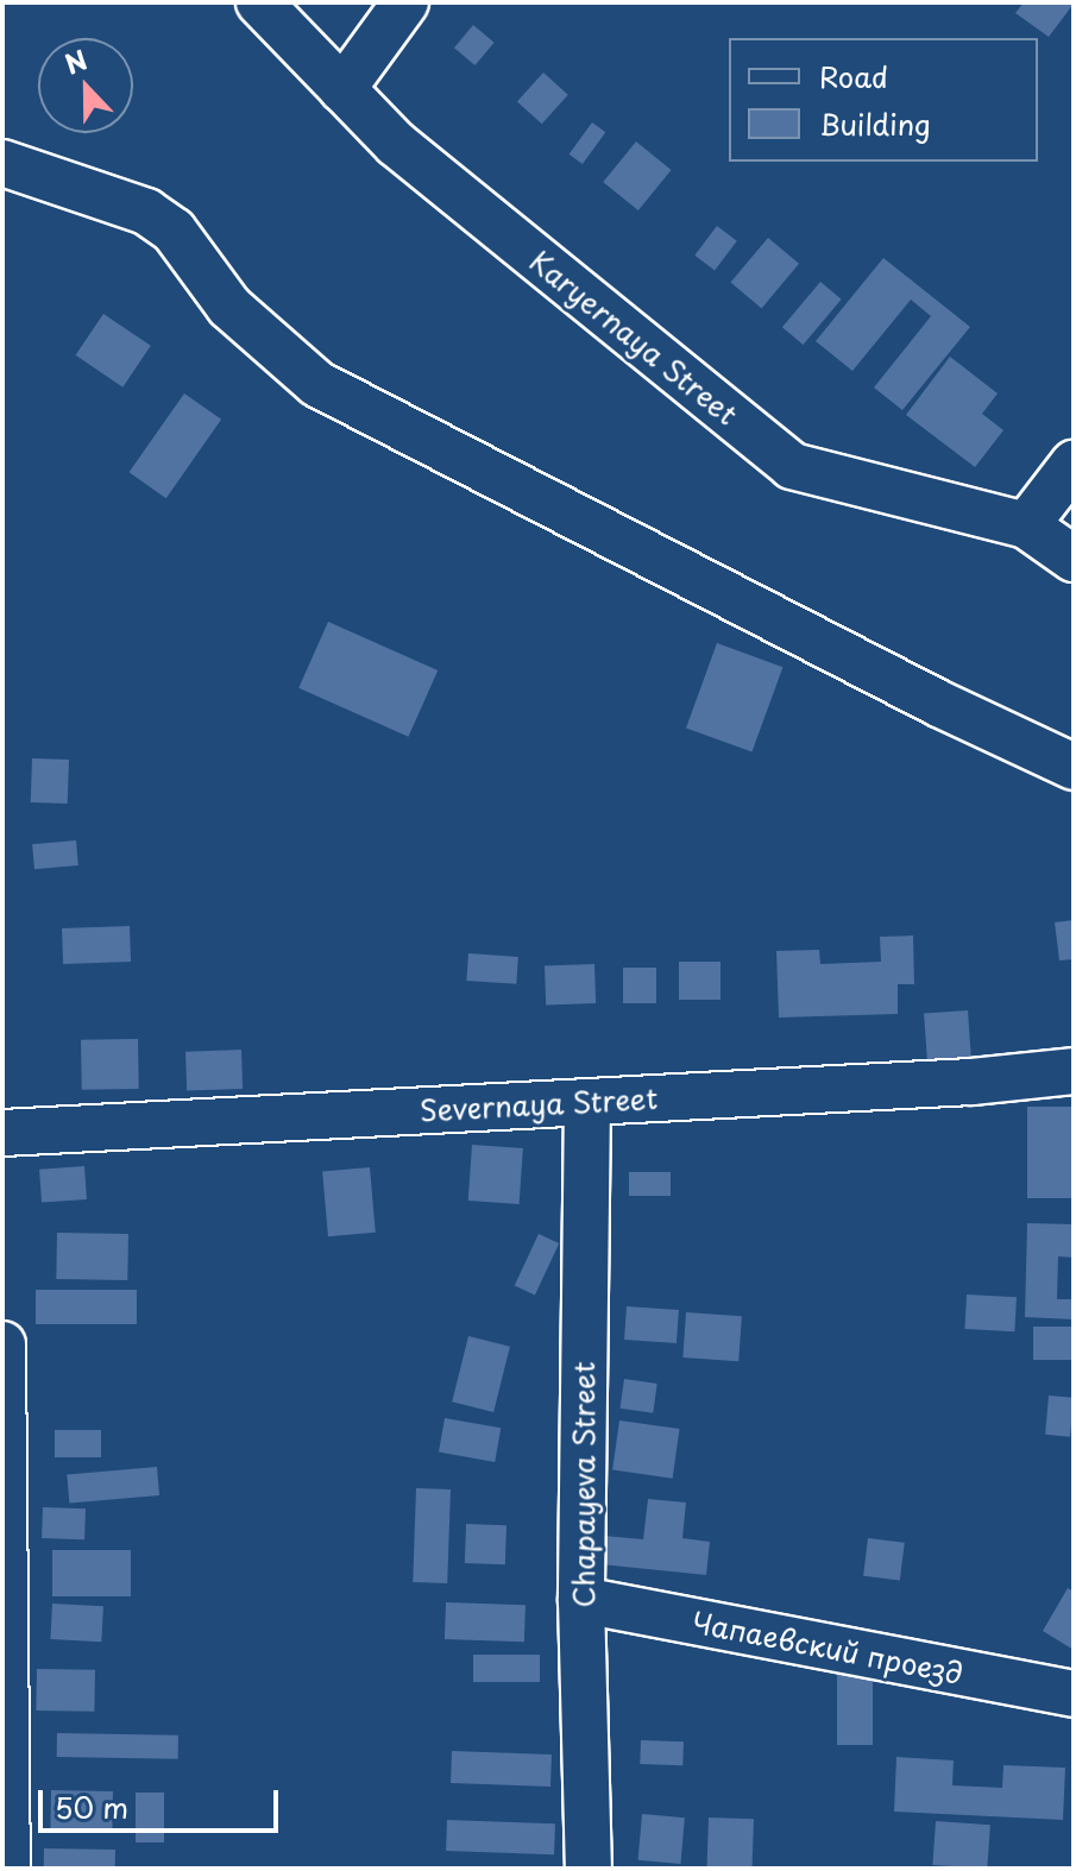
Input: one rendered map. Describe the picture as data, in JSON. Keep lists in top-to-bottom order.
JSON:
{
  "streets": {
    "street": [
      "Karyernaya Street",
      "Severnaya Street",
      "Chapayeva Street",
      "Чапаевский проезд"
    ]
  },
  "crossings": [
    ["Severnaya Street", "Chapayeva Street"],
    ["Chapayeva Street", "Чапаевский проезд"]
  ],
  "legend": ["Road", "Building"],
  "scale_bar": "50 m",
  "north": "top"
}
